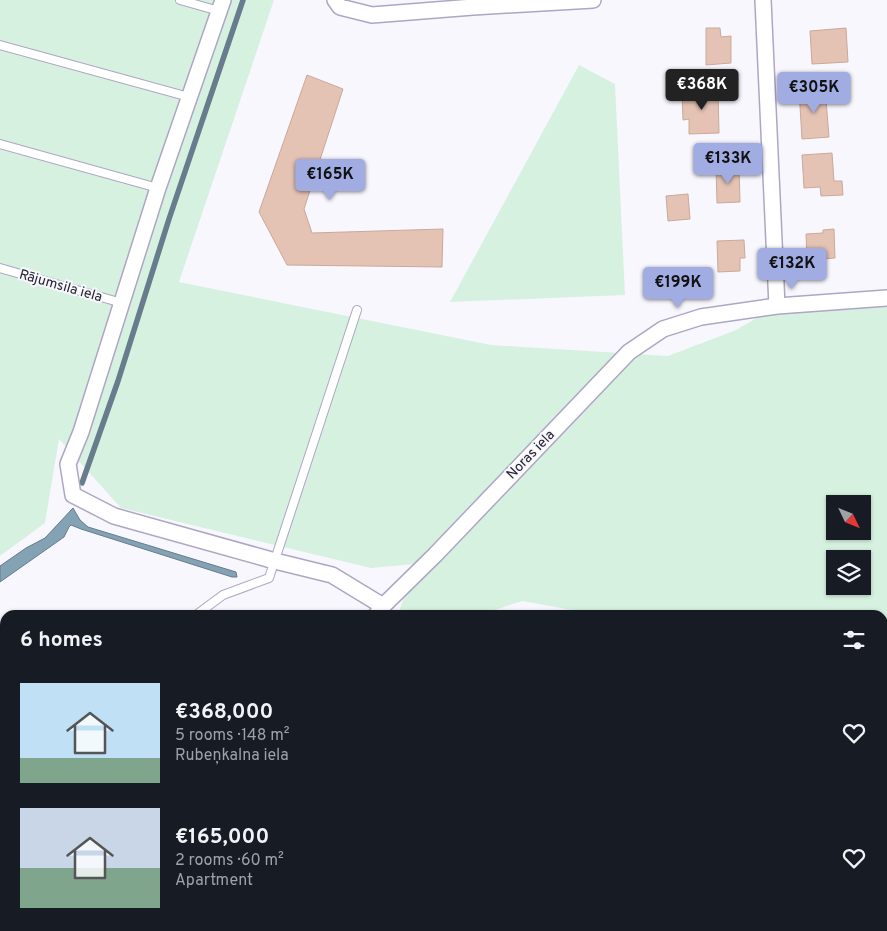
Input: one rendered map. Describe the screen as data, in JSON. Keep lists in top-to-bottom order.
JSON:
{
  "streets": {
    "street": ["Noras iela"],
    "lane": ["Rājumsila iela"]
  },
  "north": "bottom right",
  "page": {
    "price": [
      "€368K",
      "€305K",
      "€133K",
      "€165K",
      "€132K",
      "€199K"
    ],
    "heading": "6 homes",
    "list": [
      {
        "name": "€368,000",
        "note": "5 rooms · 148 m² · Rubeņkalna iela"
      },
      {
        "name": "€165,000",
        "note": "2 rooms · 60 m² · Apartment"
      }
    ]
  }
}
